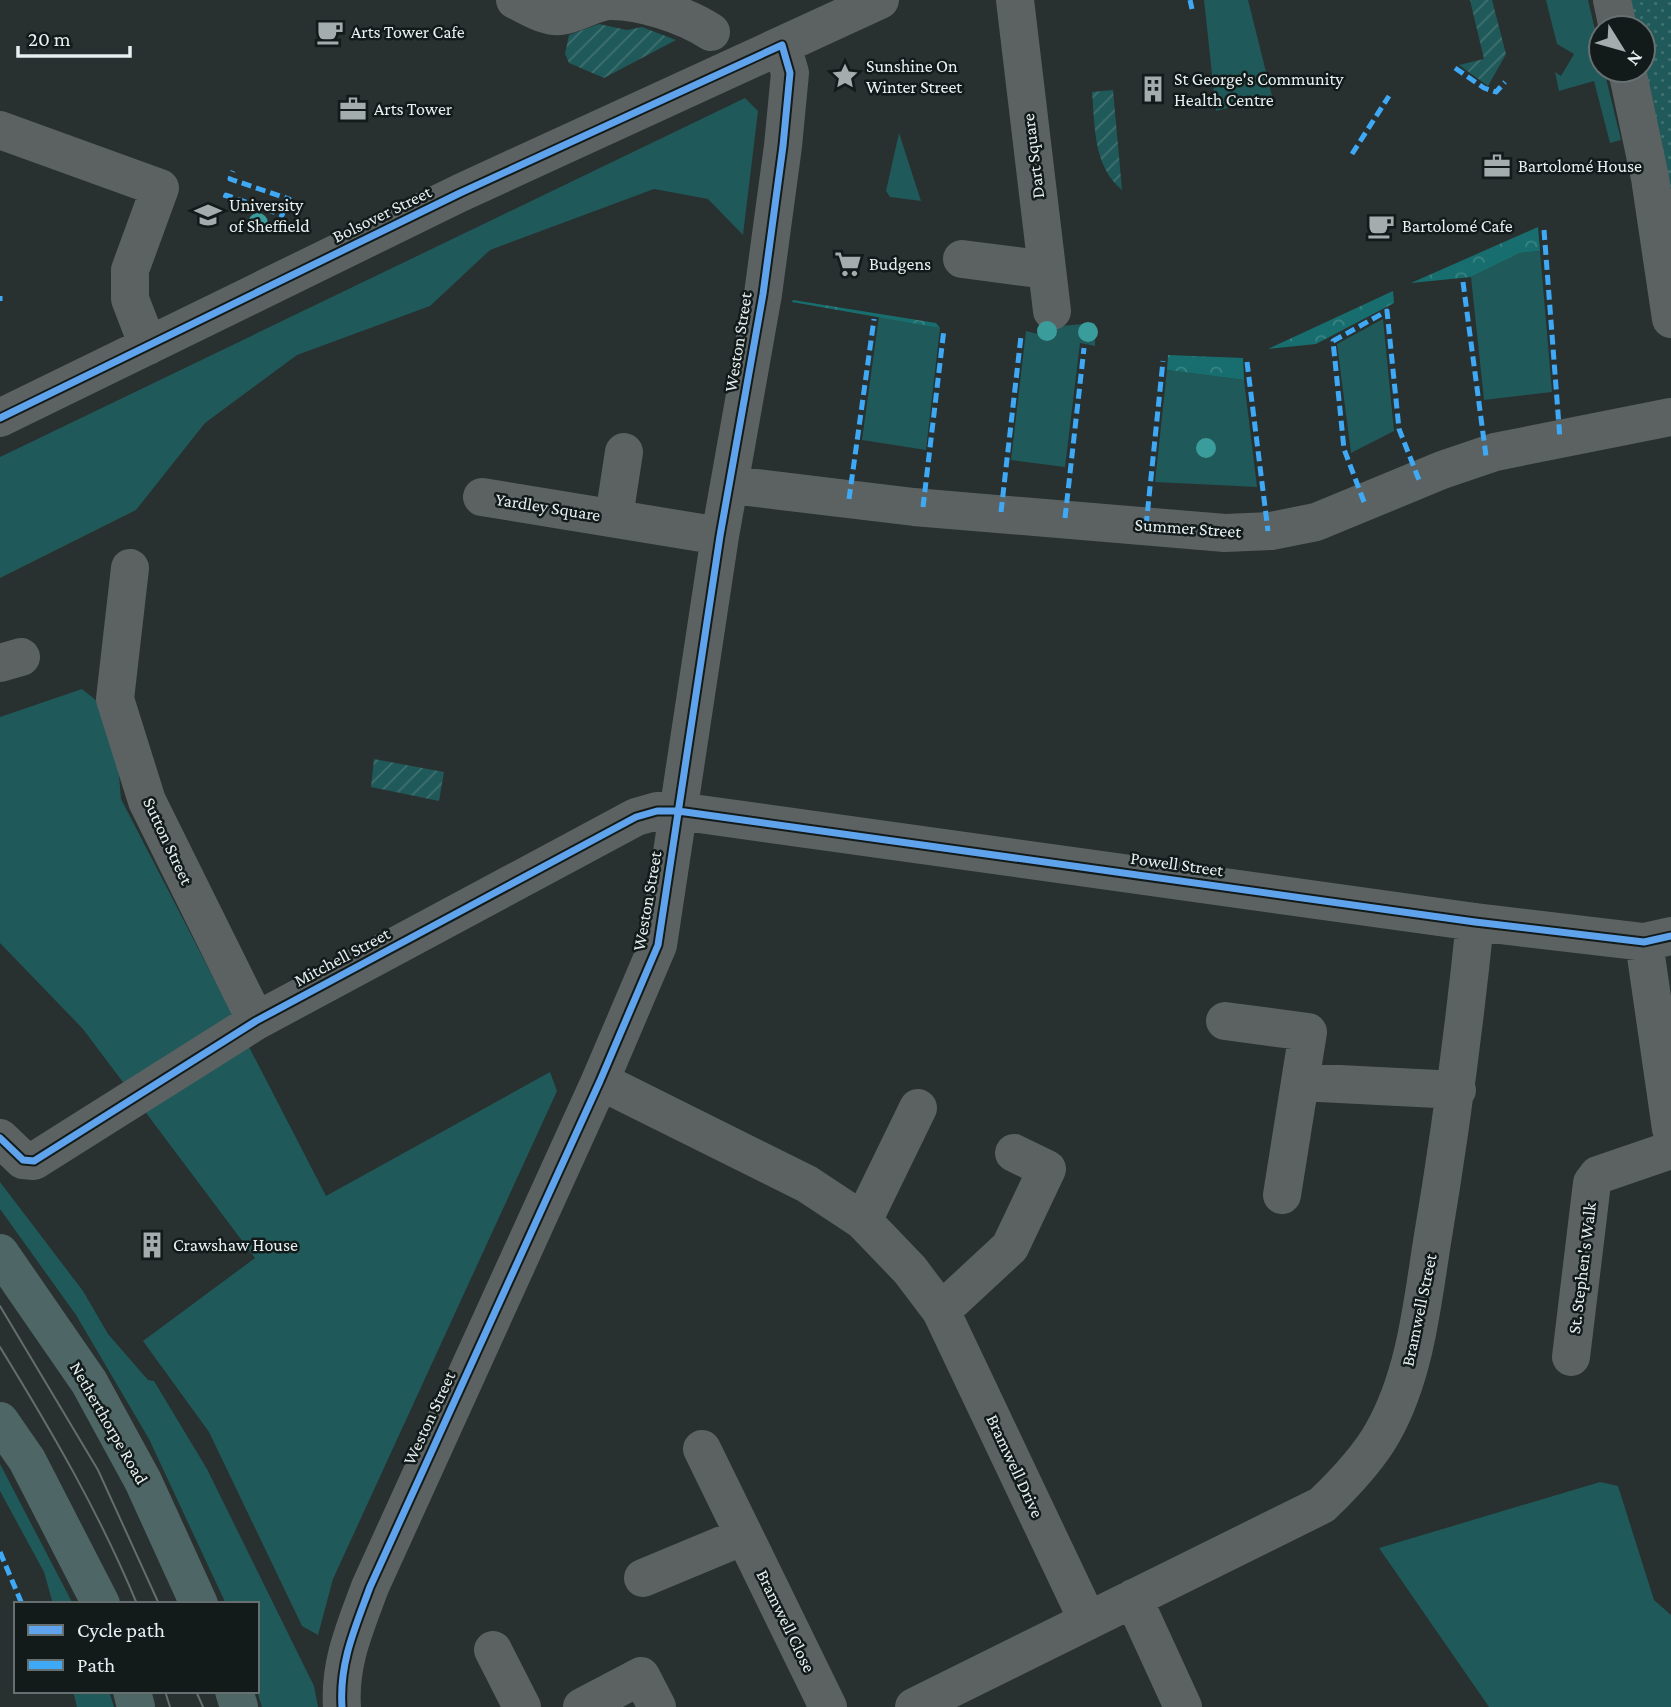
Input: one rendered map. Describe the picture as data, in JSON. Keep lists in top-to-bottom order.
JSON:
{
  "streets": {
    "highway": ["Netherthorpe Road"],
    "street": [
      "Dart Square",
      "Bolsover Street",
      "Weston Street",
      "Yardley Square",
      "Summer Street",
      "Sutton Street",
      "Powell Street",
      "Mitchell Street",
      "St. Stephen's Walk",
      "Bramwell Street",
      "Bramwell Drive",
      "Bramwell Close"
    ]
  },
  "crossings": [
    ["Bolsover Street", "Weston Street"],
    ["Weston Street", "Yardley Square"],
    ["Weston Street", "Summer Street"],
    ["Weston Street", "Powell Street"],
    ["Weston Street", "Mitchell Street"],
    ["Weston Street", "Bramwell Drive"],
    ["Sutton Street", "Mitchell Street"],
    ["Powell Street", "Mitchell Street"],
    ["Powell Street", "Bramwell Street"],
    ["Bramwell Street", "Bramwell Drive"]
  ],
  "places": {
    "cafe": ["Arts Tower Cafe", "Bartolomé Cafe"],
    "place": ["Sunshine On Winter Street"],
    "building": ["St George's Community Health Centre", "Crawshaw House"],
    "office": ["Arts Tower", "Bartolomé House"],
    "school or university": ["University of Sheffield"],
    "supermarket": ["Budgens"]
  },
  "legend": ["Cycle path", "Path"],
  "scale_bar": "20 m",
  "north": "bottom right"
}
